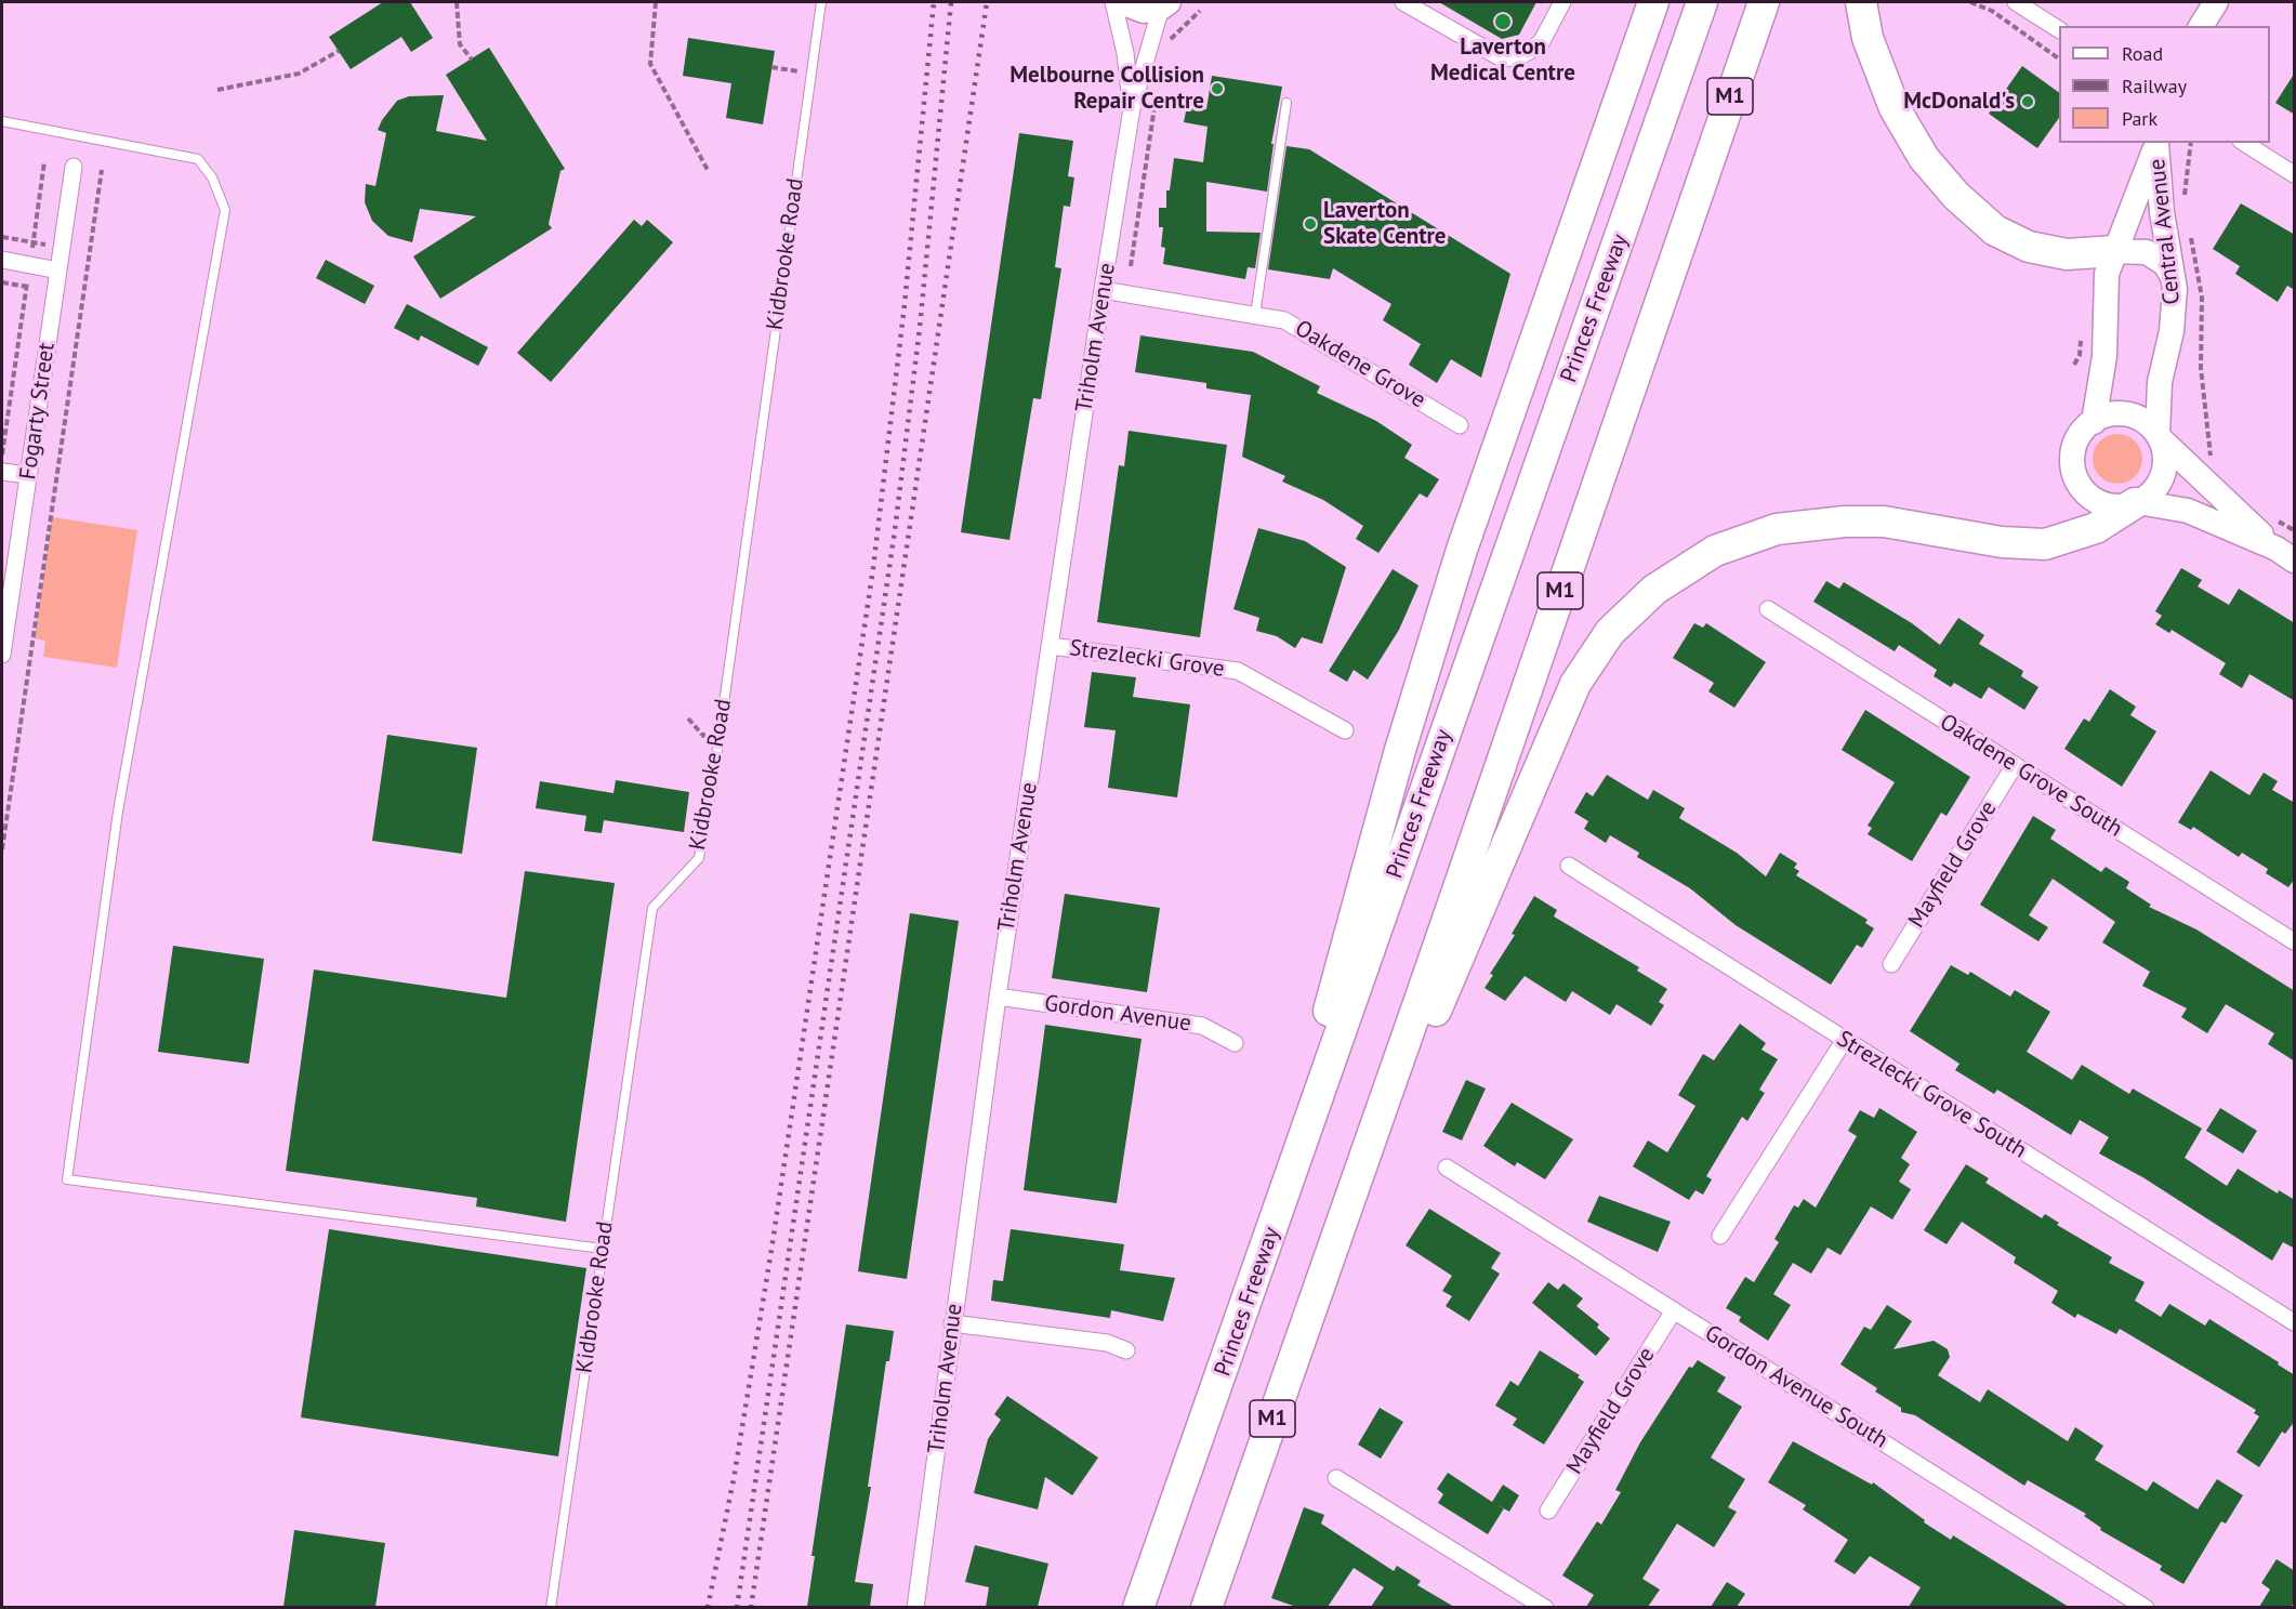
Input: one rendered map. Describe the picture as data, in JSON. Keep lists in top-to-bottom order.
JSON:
{
  "streets": {
    "highway": ["M1", "Princes Freeway"],
    "main road": ["Central Avenue"],
    "street": [
      "Triholm Avenue",
      "Oakdene Grove",
      "Fogarty Street",
      "Strezlecki Grove",
      "Oakdene Grove South",
      "Mayfield Grove",
      "Gordon Avenue",
      "Strezlecki Grove South",
      "Gordon Avenue South"
    ],
    "lane": ["Kidbrooke Road"]
  },
  "crossings": [
    ["Triholm Avenue", "Oakdene Grove"],
    ["Triholm Avenue", "Strezlecki Grove"],
    ["Triholm Avenue", "Gordon Avenue"],
    ["Oakdene Grove South", "Mayfield Grove"],
    ["Mayfield Grove", "Gordon Avenue South"]
  ],
  "places": [
    "Laverton Medical Centre",
    "Melbourne Collision Repair Centre",
    "McDonald's",
    "Laverton Skate Centre"
  ],
  "legend": ["Road", "Railway", "Park"]
}
